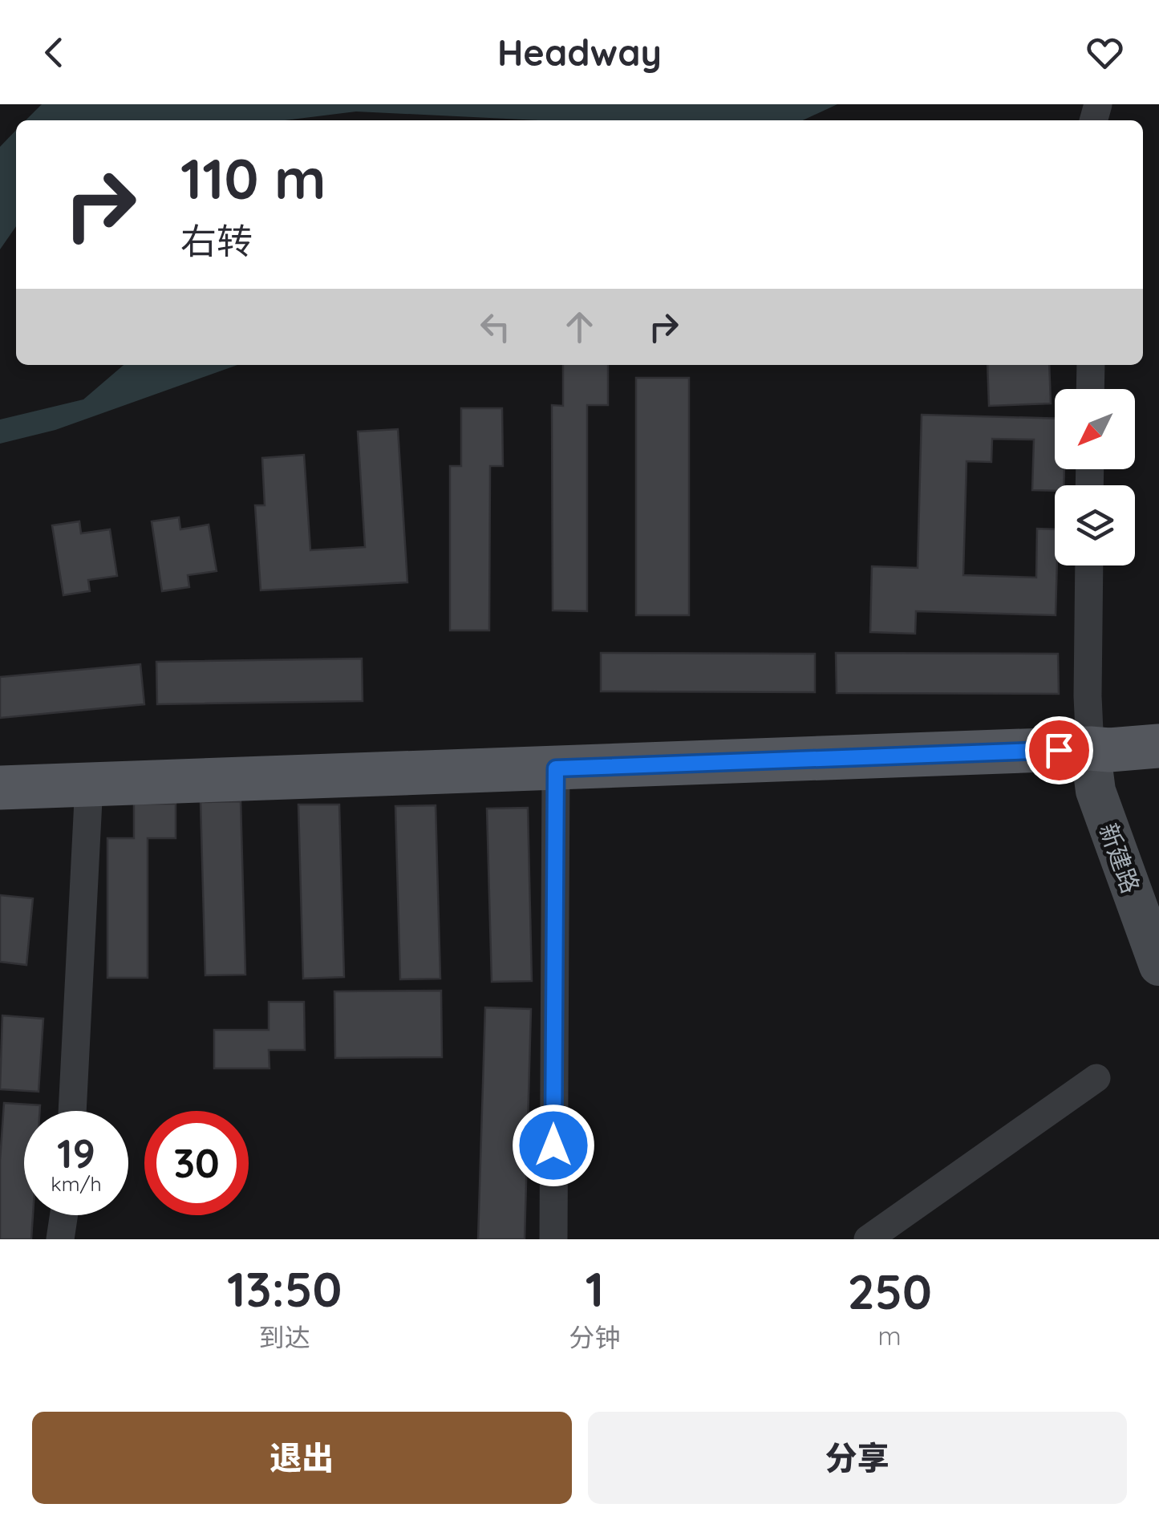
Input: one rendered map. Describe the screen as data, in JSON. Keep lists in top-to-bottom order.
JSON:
{
  "streets": {
    "main road": ["新建路"]
  },
  "north": "bottom left",
  "page": {
    "header": "Headway",
    "turn": ["110 m", "右转"],
    "speed": "19 km/h",
    "limit": "30",
    "eta": [
      "13:50",
      "到达",
      "1",
      "分钟",
      "250",
      "m"
    ],
    "buttons": ["退出", "分享"]
  }
}
